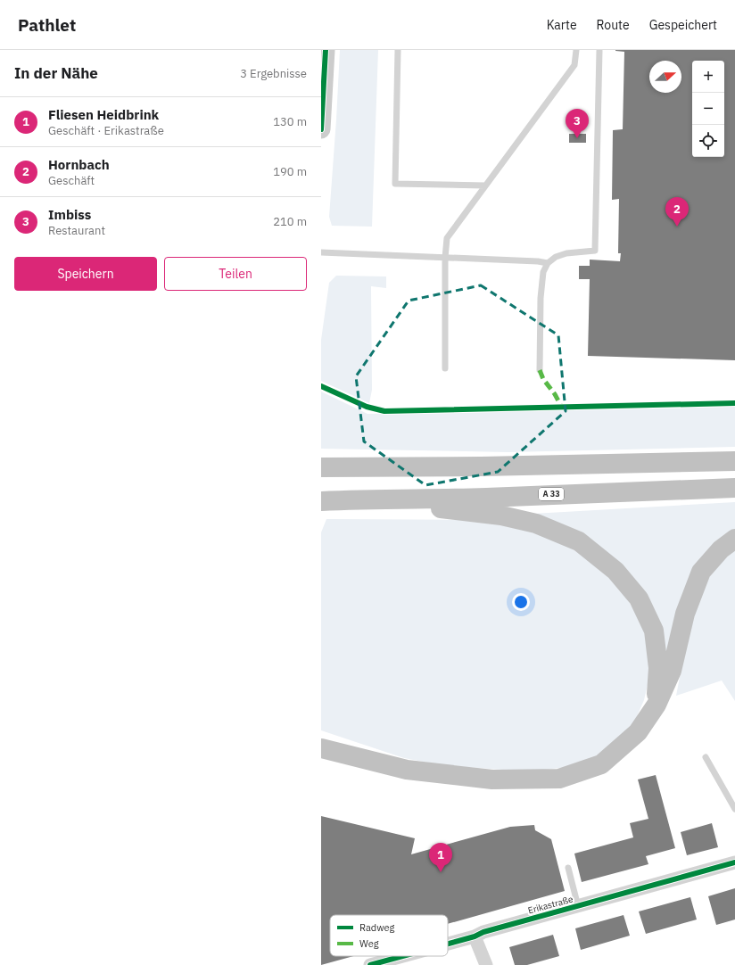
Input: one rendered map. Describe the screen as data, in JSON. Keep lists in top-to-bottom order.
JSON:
{
  "streets": {
    "highway": ["A 33"],
    "street": ["Erikastraße"]
  },
  "legend": ["Radweg", "Weg"],
  "north": "right",
  "page": {
    "header": "Pathlet",
    "nav": ["Karte", "Route", "Gespeichert"],
    "heading": ["In der Nähe", "3 Ergebnisse"],
    "map_buttons": ["+", "−"],
    "list": [
      {
        "mark": "1",
        "name": "Fliesen Heidbrink",
        "note": "Geschäft · Erikastraße",
        "value": "130 m"
      },
      {
        "mark": "2",
        "name": "Hornbach",
        "note": "Geschäft",
        "value": "190 m"
      },
      {
        "mark": "3",
        "name": "Imbiss",
        "note": "Restaurant",
        "value": "210 m"
      }
    ],
    "pins": ["3", "2", "1"],
    "buttons": ["Speichern", "Teilen"]
  }
}
